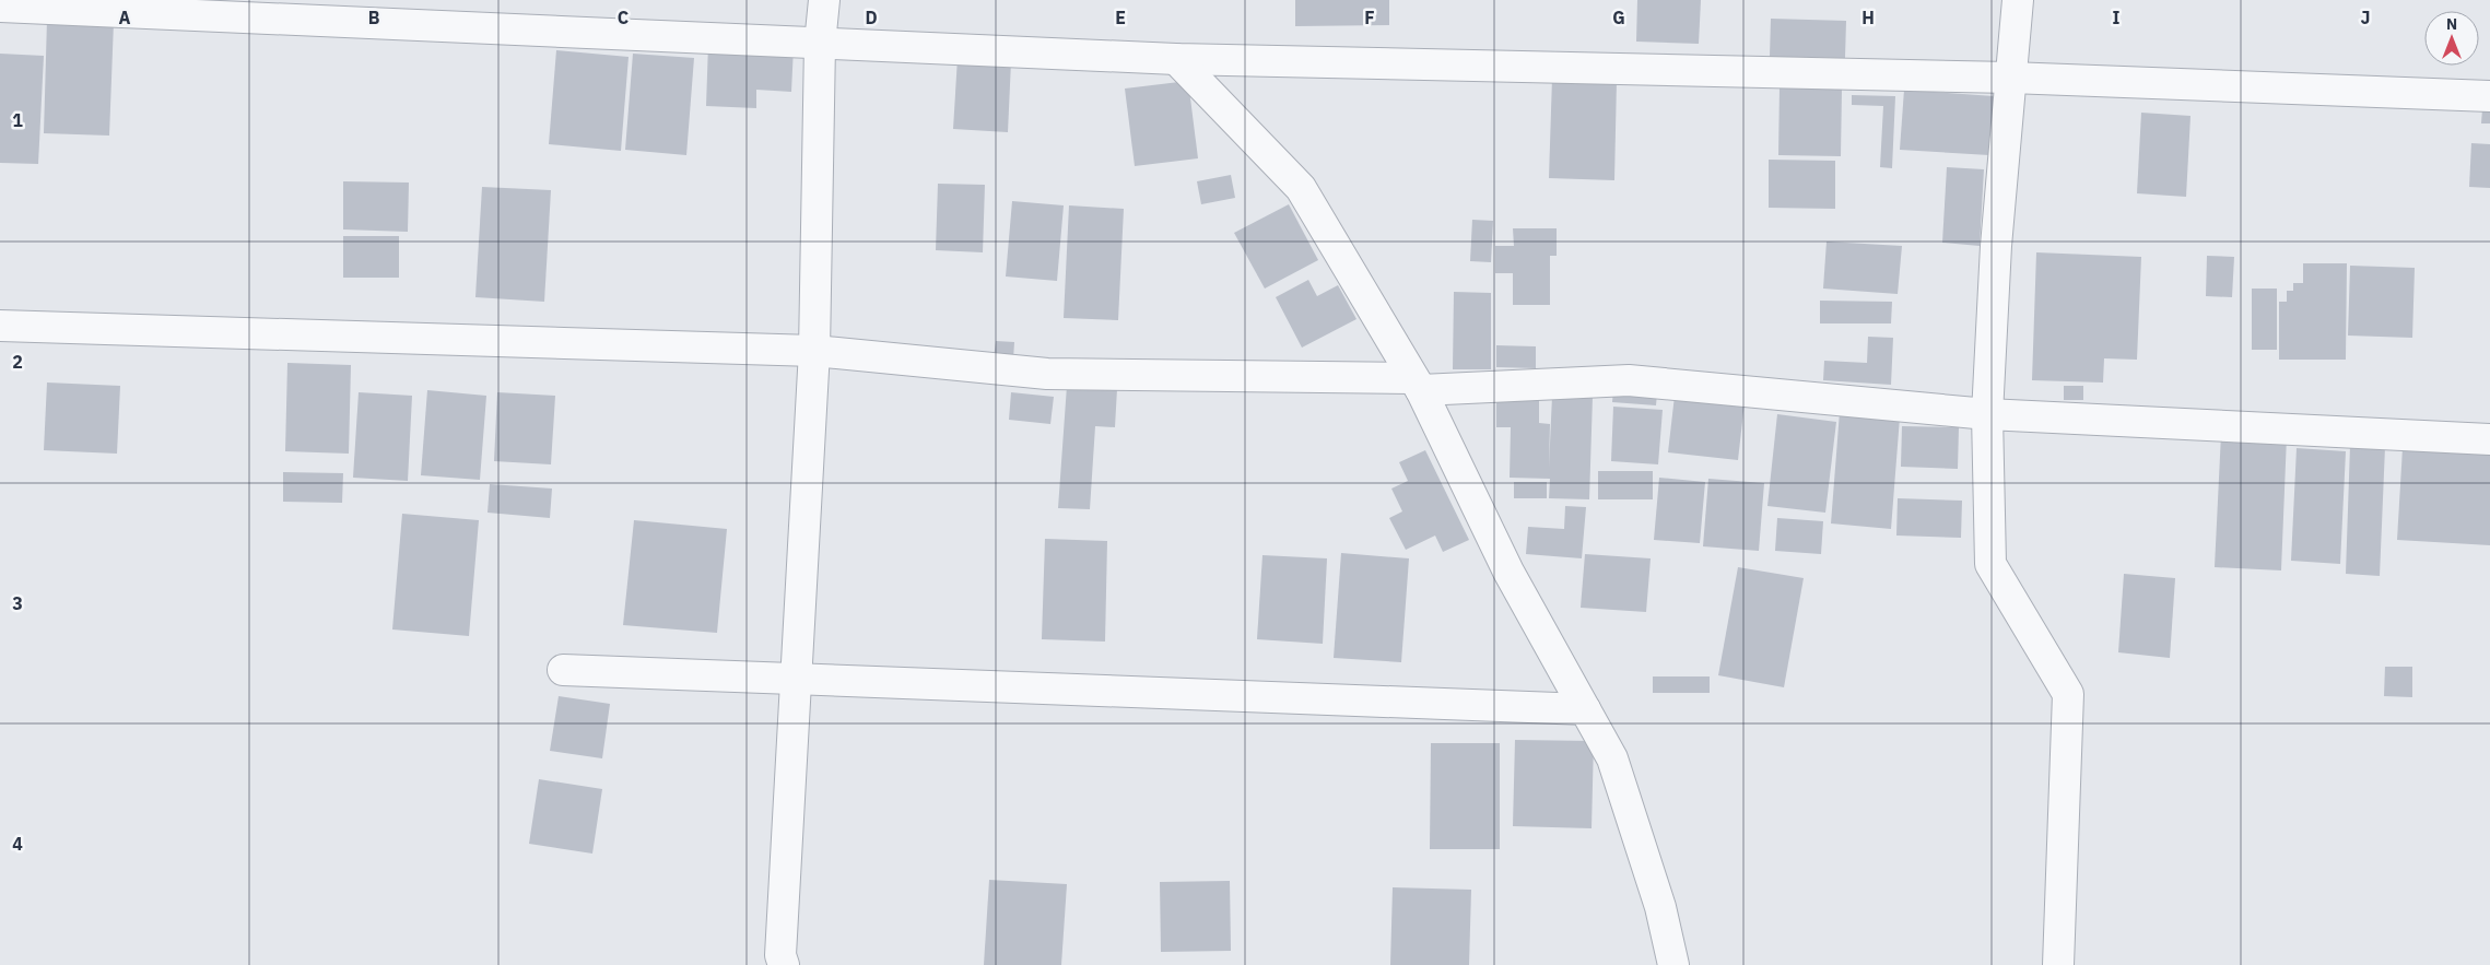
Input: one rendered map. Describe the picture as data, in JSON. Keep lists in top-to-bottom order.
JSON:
{
  "north": "top",
  "grid": {
    "columns": [
      "A",
      "B",
      "C",
      "D",
      "E",
      "F",
      "G",
      "H",
      "I",
      "J"
    ],
    "rows": [
      "1",
      "2",
      "3",
      "4"
    ]
  }
}
